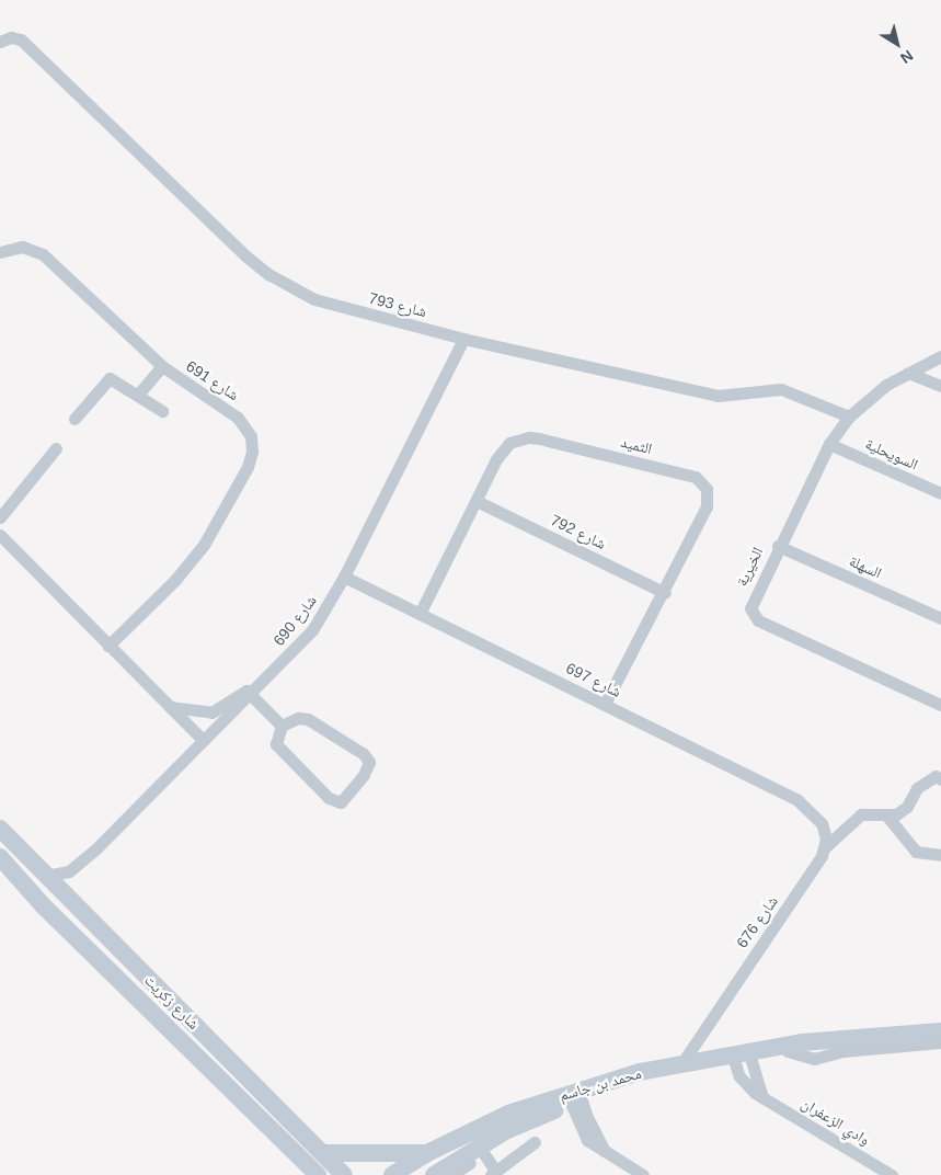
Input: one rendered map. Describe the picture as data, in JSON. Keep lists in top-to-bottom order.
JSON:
{
  "streets": {
    "street": [
      "شارع 793",
      "شارع 691",
      "الثميد",
      "السويحلية",
      "شارع 792",
      "الخيرية",
      "السهلة",
      "شارع 690",
      "شارع 697",
      "شارع 676",
      "شارع زكريت",
      "محمد بن جاسم",
      "وادي الزعفران"
    ]
  },
  "crossings": [
    ["شارع 793", "الخيرية"],
    ["شارع 793", "شارع 690"],
    ["الثميد", "شارع 792"],
    ["الثميد", "شارع 697"],
    ["السويحلية", "الخيرية"],
    ["الخيرية", "السهلة"],
    ["شارع 690", "شارع 697"],
    ["شارع 690", "شارع زكريت"],
    ["شارع 697", "شارع 676"],
    ["شارع 676", "محمد بن جاسم"],
    ["محمد بن جاسم", "وادي الزعفران"]
  ],
  "north": "bottom right"
}
